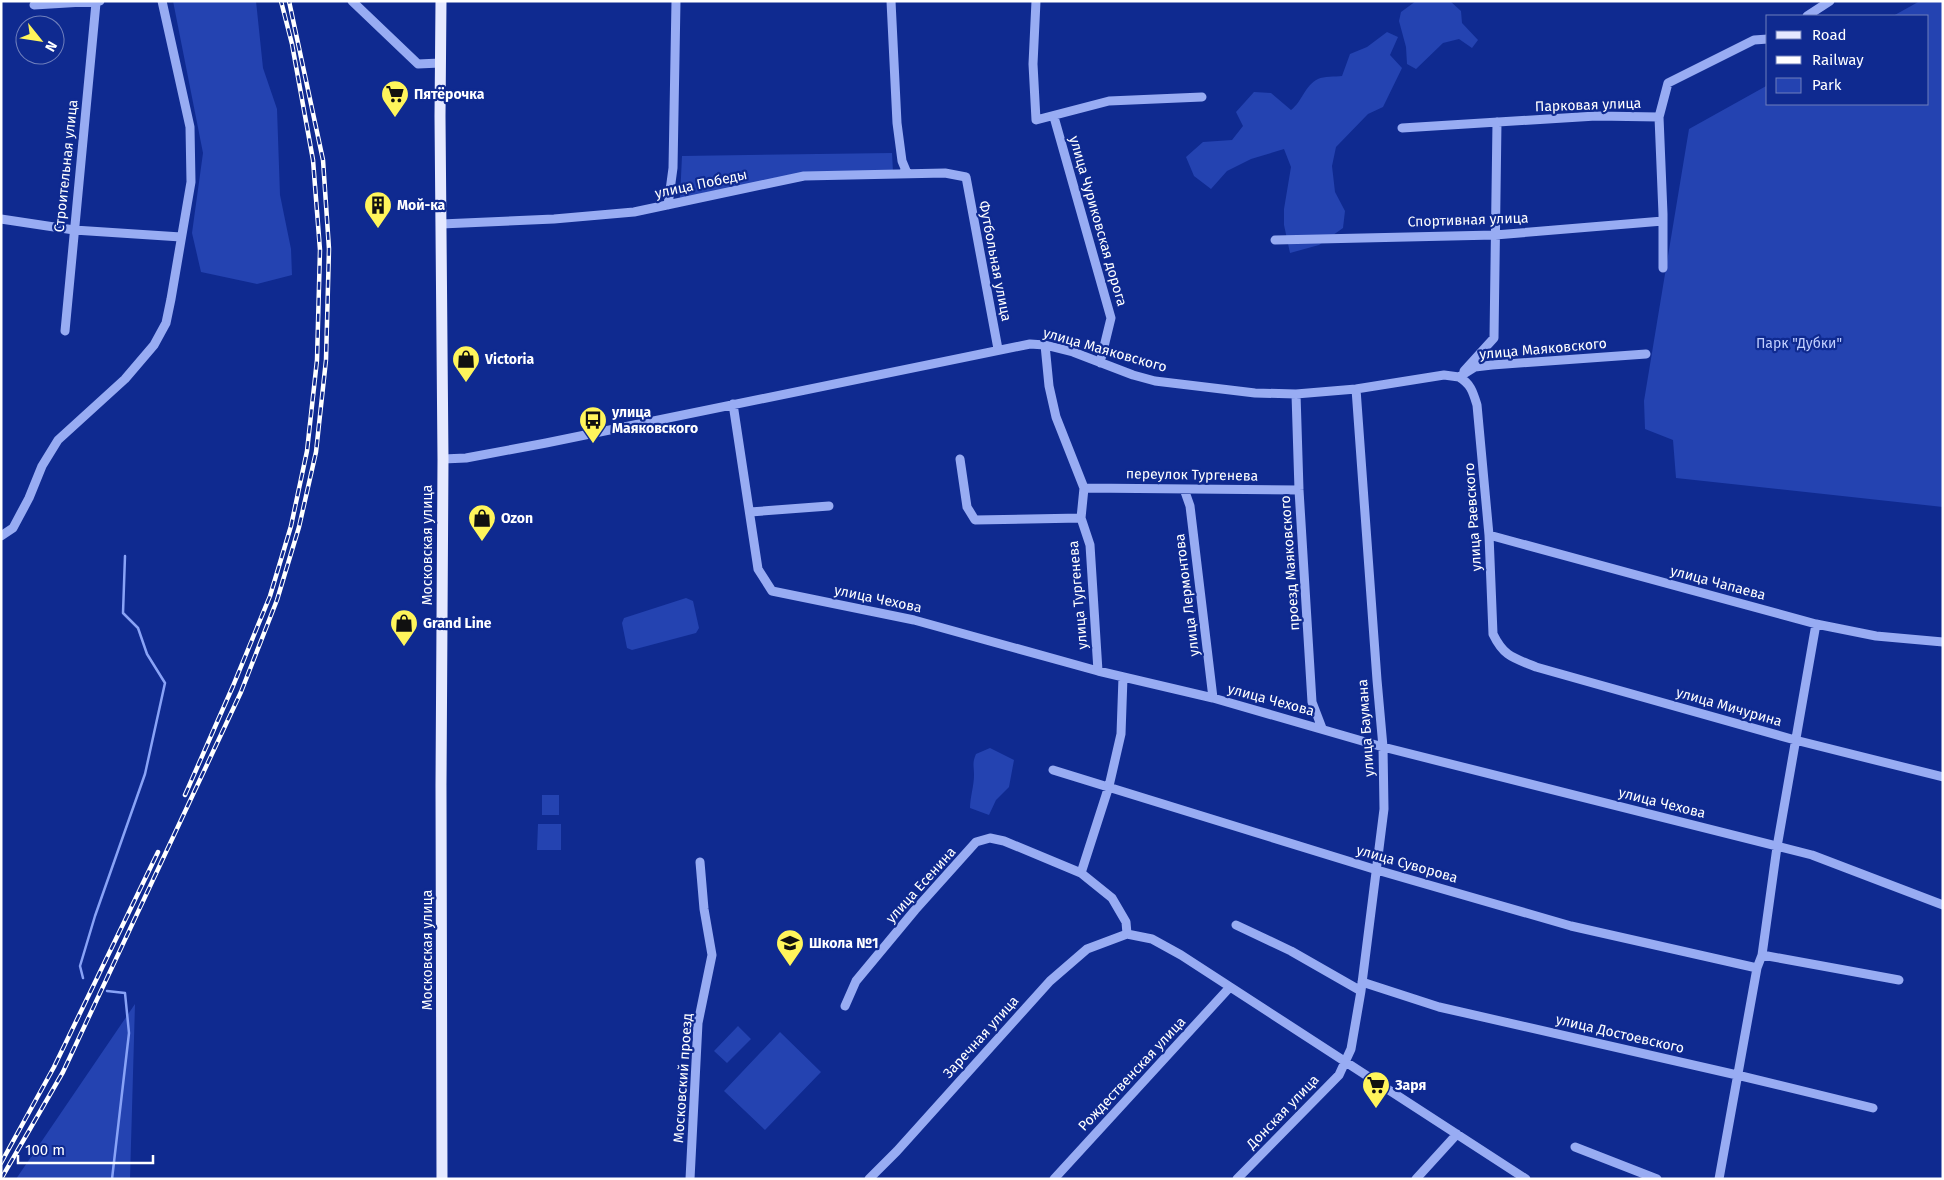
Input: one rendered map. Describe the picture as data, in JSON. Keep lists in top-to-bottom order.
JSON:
{
  "streets": {
    "main road": ["Московская улица"],
    "street": [
      "Парковая улица",
      "Строительная улица",
      "улица Победы",
      "Спортивная улица",
      "улица Чуриковская дорога",
      "Футбольная улица",
      "улица Маяковского",
      "переулок Тургенева",
      "улица Раевского",
      "проезд Маяковского",
      "улица Чапаева",
      "улица Тургенева",
      "улица Лермонтова",
      "улица Чехова",
      "улица Мичурина",
      "улица Баумана",
      "улица Суворова",
      "улица Есенина",
      "улица Достоевского",
      "Заречная улица",
      "Рождественская улица",
      "Московский проезд",
      "Донская улица"
    ]
  },
  "crossings": [
    ["улица Победы", "Футбольная улица"],
    ["улица Победы", "Московская улица"],
    ["улица Чуриковская дорога", "улица Маяковского"],
    ["Футбольная улица", "улица Маяковского"],
    ["улица Маяковского", "улица Раевского"],
    ["улица Маяковского", "Московская улица"],
    ["улица Маяковского", "проезд Маяковского"],
    ["улица Маяковского", "улица Тургенева"],
    ["улица Маяковского", "улица Чехова"],
    ["улица Маяковского", "улица Баумана"],
    ["переулок Тургенева", "проезд Маяковского"],
    ["переулок Тургенева", "улица Тургенева"],
    ["переулок Тургенева", "улица Лермонтова"],
    ["улица Раевского", "улица Чапаева"],
    ["улица Раевского", "улица Мичурина"],
    ["проезд Маяковского", "улица Чехова"],
    ["улица Тургенева", "улица Чехова"],
    ["улица Лермонтова", "улица Чехова"],
    ["улица Чехова", "улица Баумана"],
    ["улица Баумана", "улица Суворова"],
    ["улица Баумана", "улица Достоевского"],
    ["улица Баумана", "Донская улица"]
  ],
  "parks": ["Парк \"Дубки\""],
  "places": {
    "supermarket": ["Пятёрочка", "Заря"],
    "building": ["Мой-ка"],
    "shop": ["Victoria", "Ozon", "Grand Line"],
    "bus stop": ["улица Маяковского"],
    "school or university": ["Школа №1"]
  },
  "legend": ["Road", "Railway", "Park"],
  "scale_bar": "100 m",
  "north": "bottom right"
}
